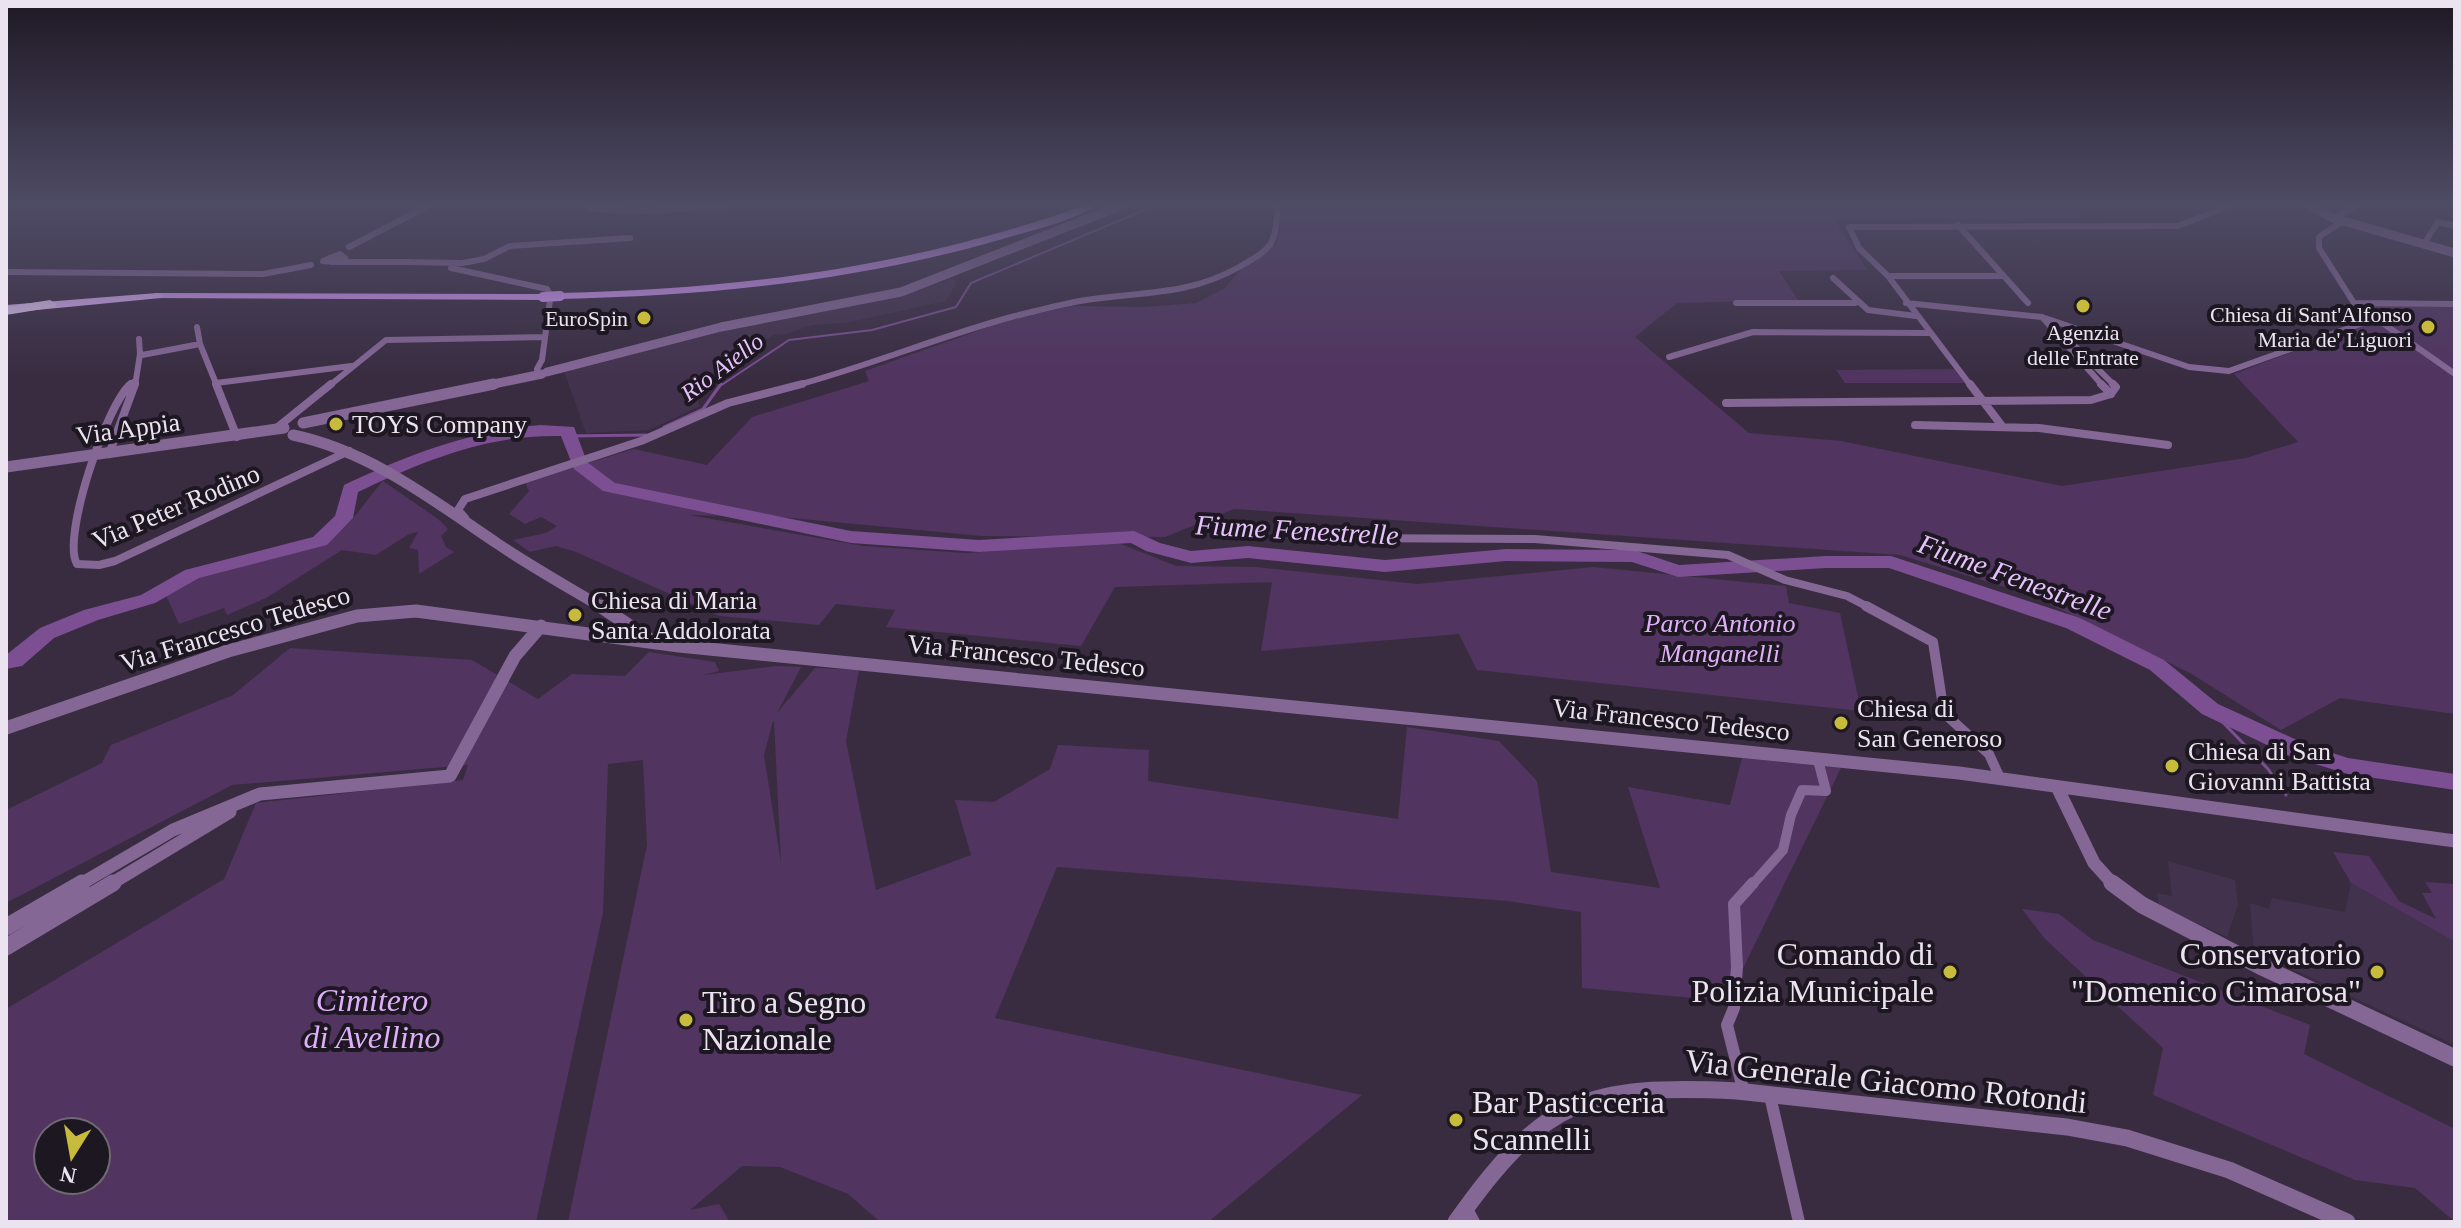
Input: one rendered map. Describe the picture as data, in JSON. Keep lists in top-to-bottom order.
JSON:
{
  "streets": {
    "street": [
      "Via Appia",
      "Via Peter Rodino",
      "Via Francesco Tedesco",
      "Via Generale Giacomo Rotondi"
    ]
  },
  "crossings": [
    ["Via Appia", "Via Peter Rodino"],
    ["Via Appia", "Via Francesco Tedesco"]
  ],
  "water": ["Rio Aiello", "Fiume Fenestrelle"],
  "parks": ["Parco Antonio Manganelli", "Cimitero di Avellino"],
  "places": [
    "Agenzia delle Entrate",
    "EuroSpin",
    "Chiesa di Sant'Alfonso Maria de' Liguori",
    "TOYS Company",
    "Chiesa di Maria Santa Addolorata",
    "Chiesa di San Generoso",
    "Chiesa di San Giovanni Battista",
    "Comando di Polizia Municipale",
    "Conservatorio \"Domenico Cimarosa\"",
    "Tiro a Segno Nazionale",
    "Bar Pasticceria Scannelli"
  ],
  "north": "bottom"
}
